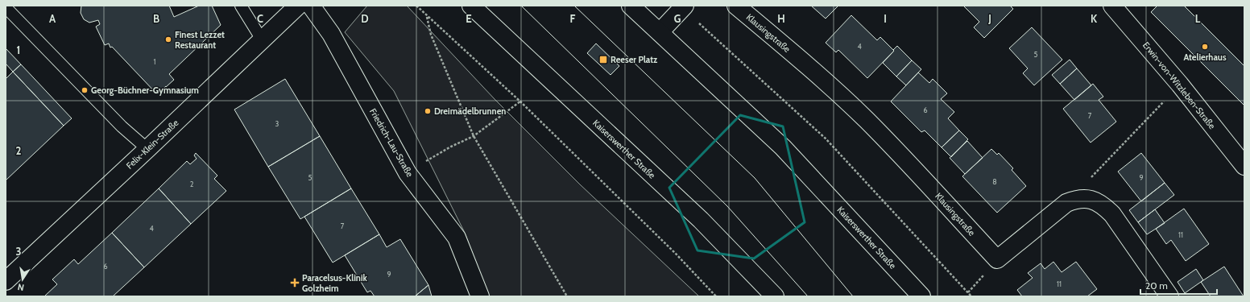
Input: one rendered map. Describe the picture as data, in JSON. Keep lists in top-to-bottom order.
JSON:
{
  "streets": {
    "street": [
      "Klausingstraße",
      "Erwin-von-Witzleben-Straße",
      "Friedrich-Lau-Straße",
      "Felix-Klein-Straße",
      "Kaiserswerther Straße"
    ]
  },
  "places": {
    "other": [
      "Finest Lezzet Restaurant",
      "Atelierhaus",
      "Georg-Büchner-Gymnasium",
      "Dreimädelbrunnen"
    ],
    "transit": ["Reeser Platz"],
    "health": ["Paracelsus-Klinik Golzheim"]
  },
  "house_numbers": [
    "4",
    "5",
    "1",
    "6",
    "7",
    "3",
    "5",
    "9",
    "8",
    "2",
    "7",
    "4",
    "11",
    "6",
    "9",
    "11"
  ],
  "scale_bar": "20 m",
  "north": "bottom",
  "grid": {
    "columns": [
      "A",
      "B",
      "C",
      "D",
      "E",
      "F",
      "G",
      "H",
      "I",
      "J",
      "K",
      "L"
    ],
    "rows": ["1", "2", "3"]
  }
}
